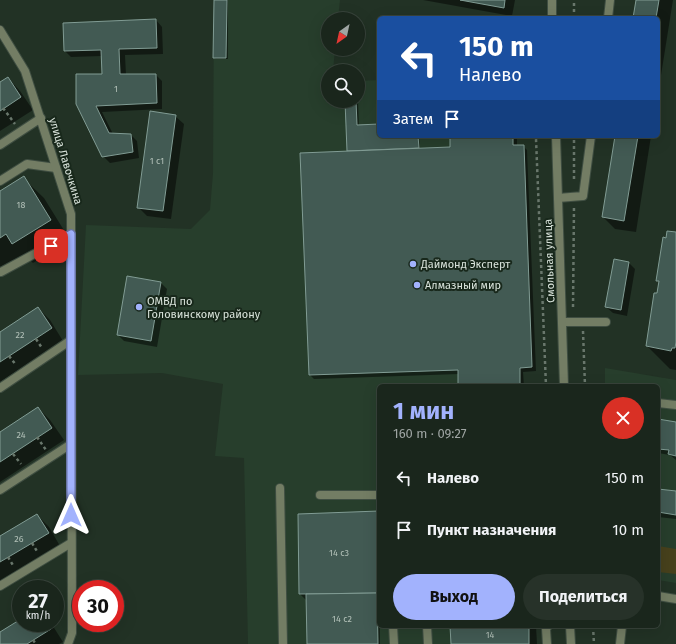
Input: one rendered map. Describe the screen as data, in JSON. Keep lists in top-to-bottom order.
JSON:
{
  "streets": {
    "street": ["улица Лавочкина", "Смольная улица"]
  },
  "places": ["Даймонд Эксперт", "Алмазный мир", "ОМВД по Головинскому району"],
  "house_numbers": [
    "1",
    "1 с1",
    "18",
    "22",
    "24",
    "26",
    "14 с3",
    "14 с2",
    "14"
  ],
  "north": "bottom left",
  "page": {
    "turn": ["150 m", "Налево"],
    "then": "Затем",
    "heading": ["1 мин", "160 m · 09:27"],
    "list": [
      {
        "name": "Налево",
        "value": "150 m"
      },
      {
        "name": "Пункт назначения",
        "value": "10 m"
      }
    ],
    "buttons": ["Выход", "Поделиться"],
    "speed": "27 km/h",
    "limit": "30"
  }
}
